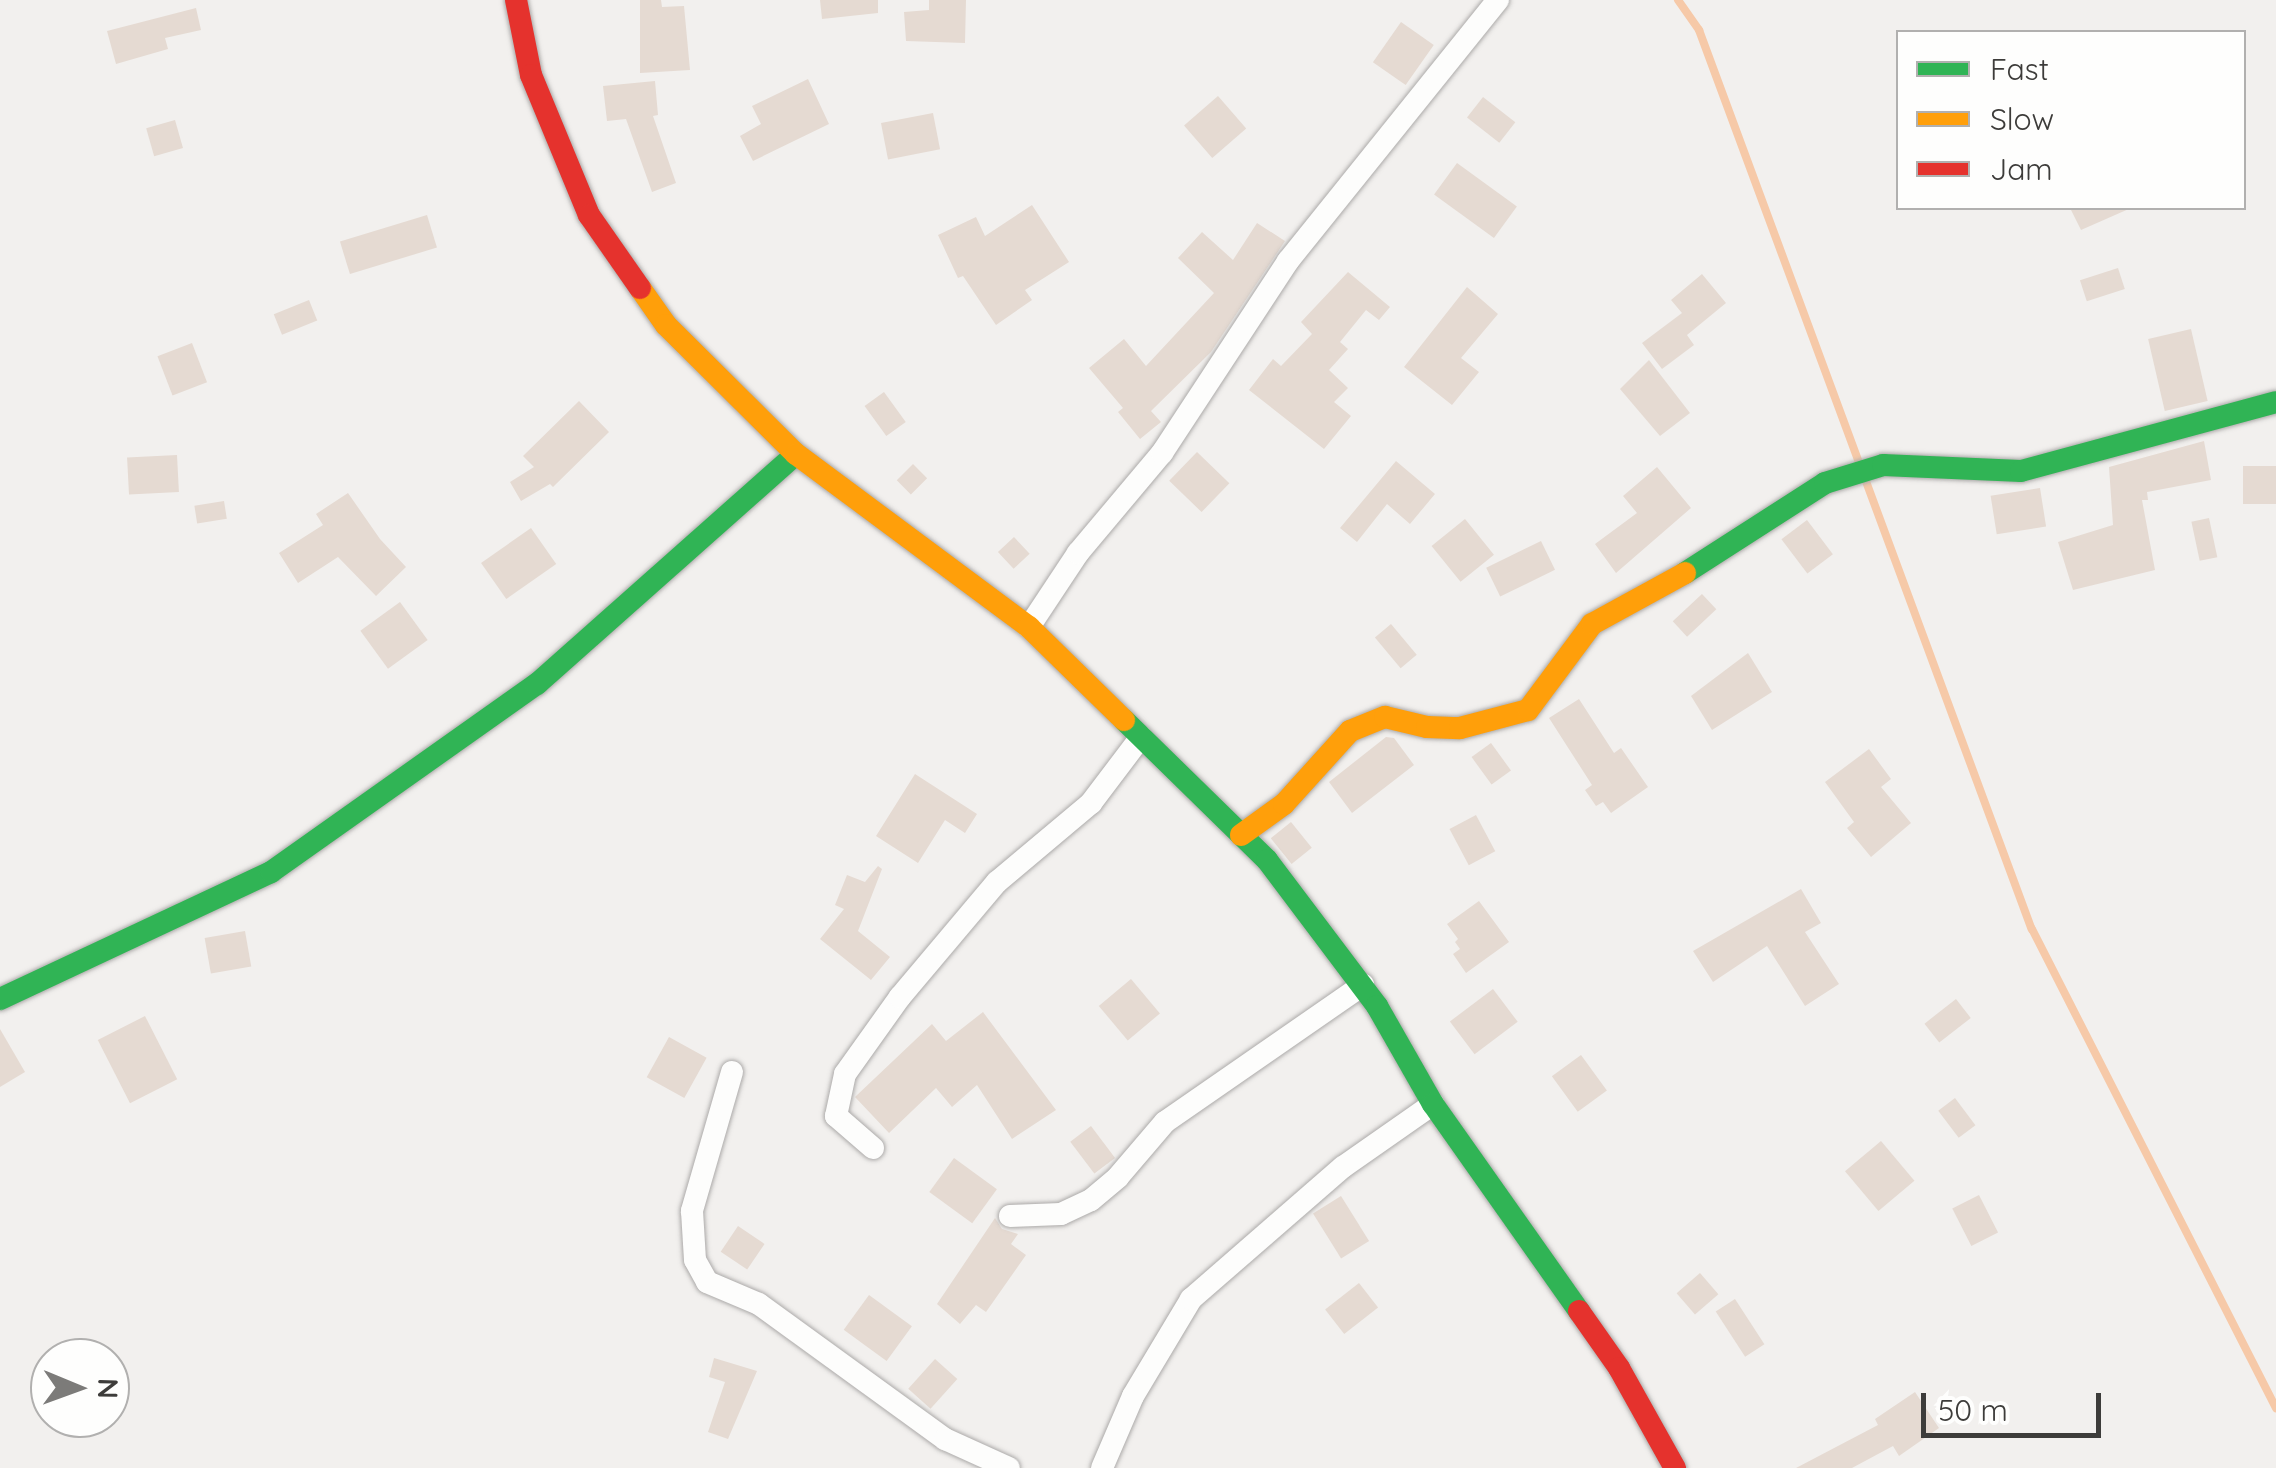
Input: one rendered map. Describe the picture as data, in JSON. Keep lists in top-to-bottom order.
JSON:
{
  "legend": ["Fast", "Slow", "Jam"],
  "scale_bar": "50 m",
  "north": "right"
}
